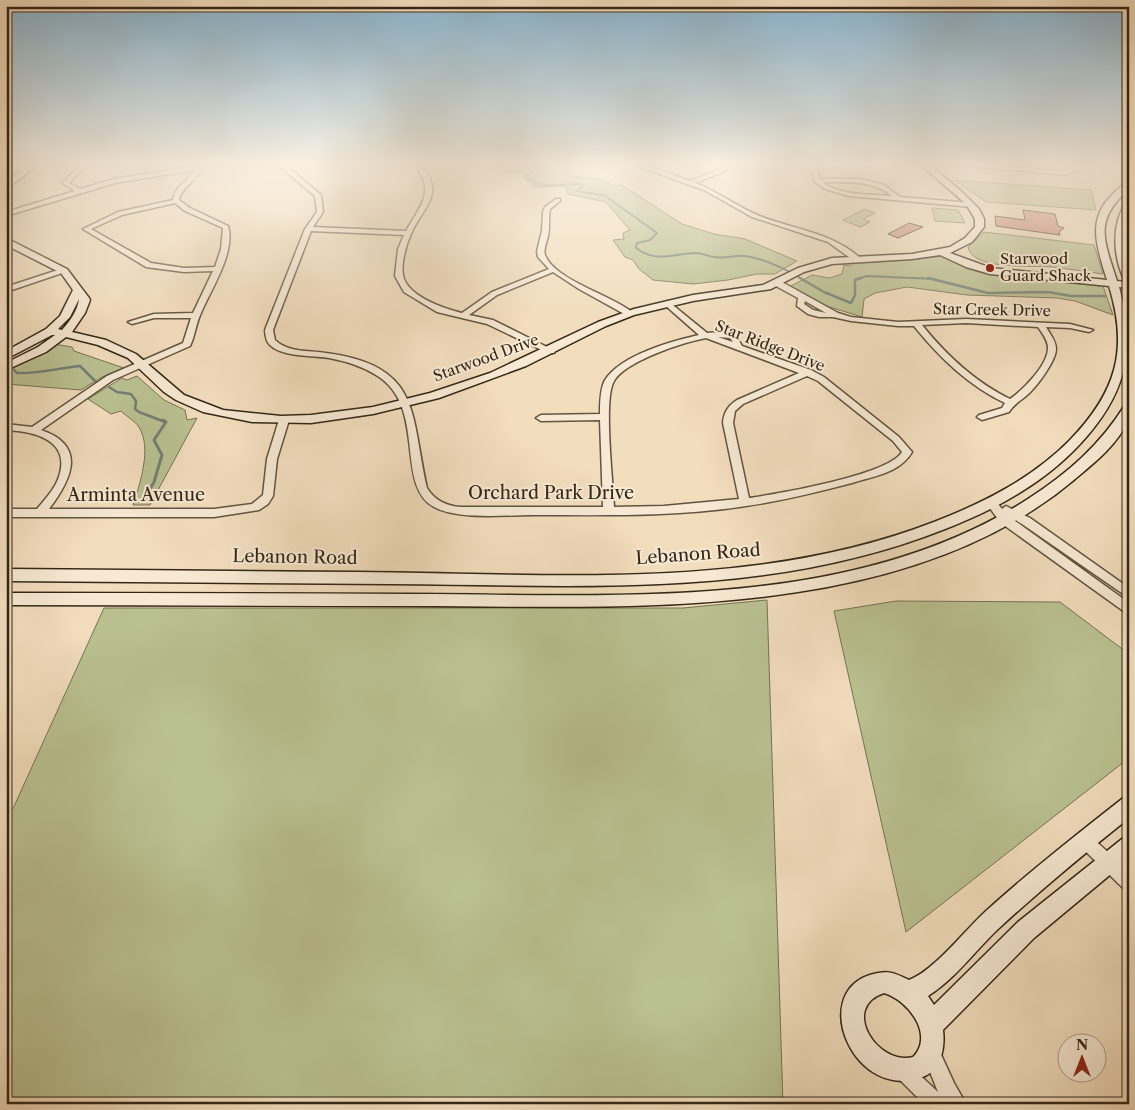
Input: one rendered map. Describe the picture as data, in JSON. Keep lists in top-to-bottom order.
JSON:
{
  "streets": {
    "main road": ["Starwood Drive", "Lebanon Road"],
    "street": [
      "Star Creek Drive",
      "Star Ridge Drive",
      "Orchard Park Drive",
      "Arminta Avenue"
    ]
  },
  "crossings": [
    ["Star Creek Drive", "Starwood Drive"],
    ["Star Ridge Drive", "Starwood Drive"],
    ["Star Ridge Drive", "Orchard Park Drive"],
    ["Starwood Drive", "Orchard Park Drive"],
    ["Starwood Drive", "Arminta Avenue"]
  ],
  "places": ["Starwood Guard Shack"],
  "north": "top"
}
